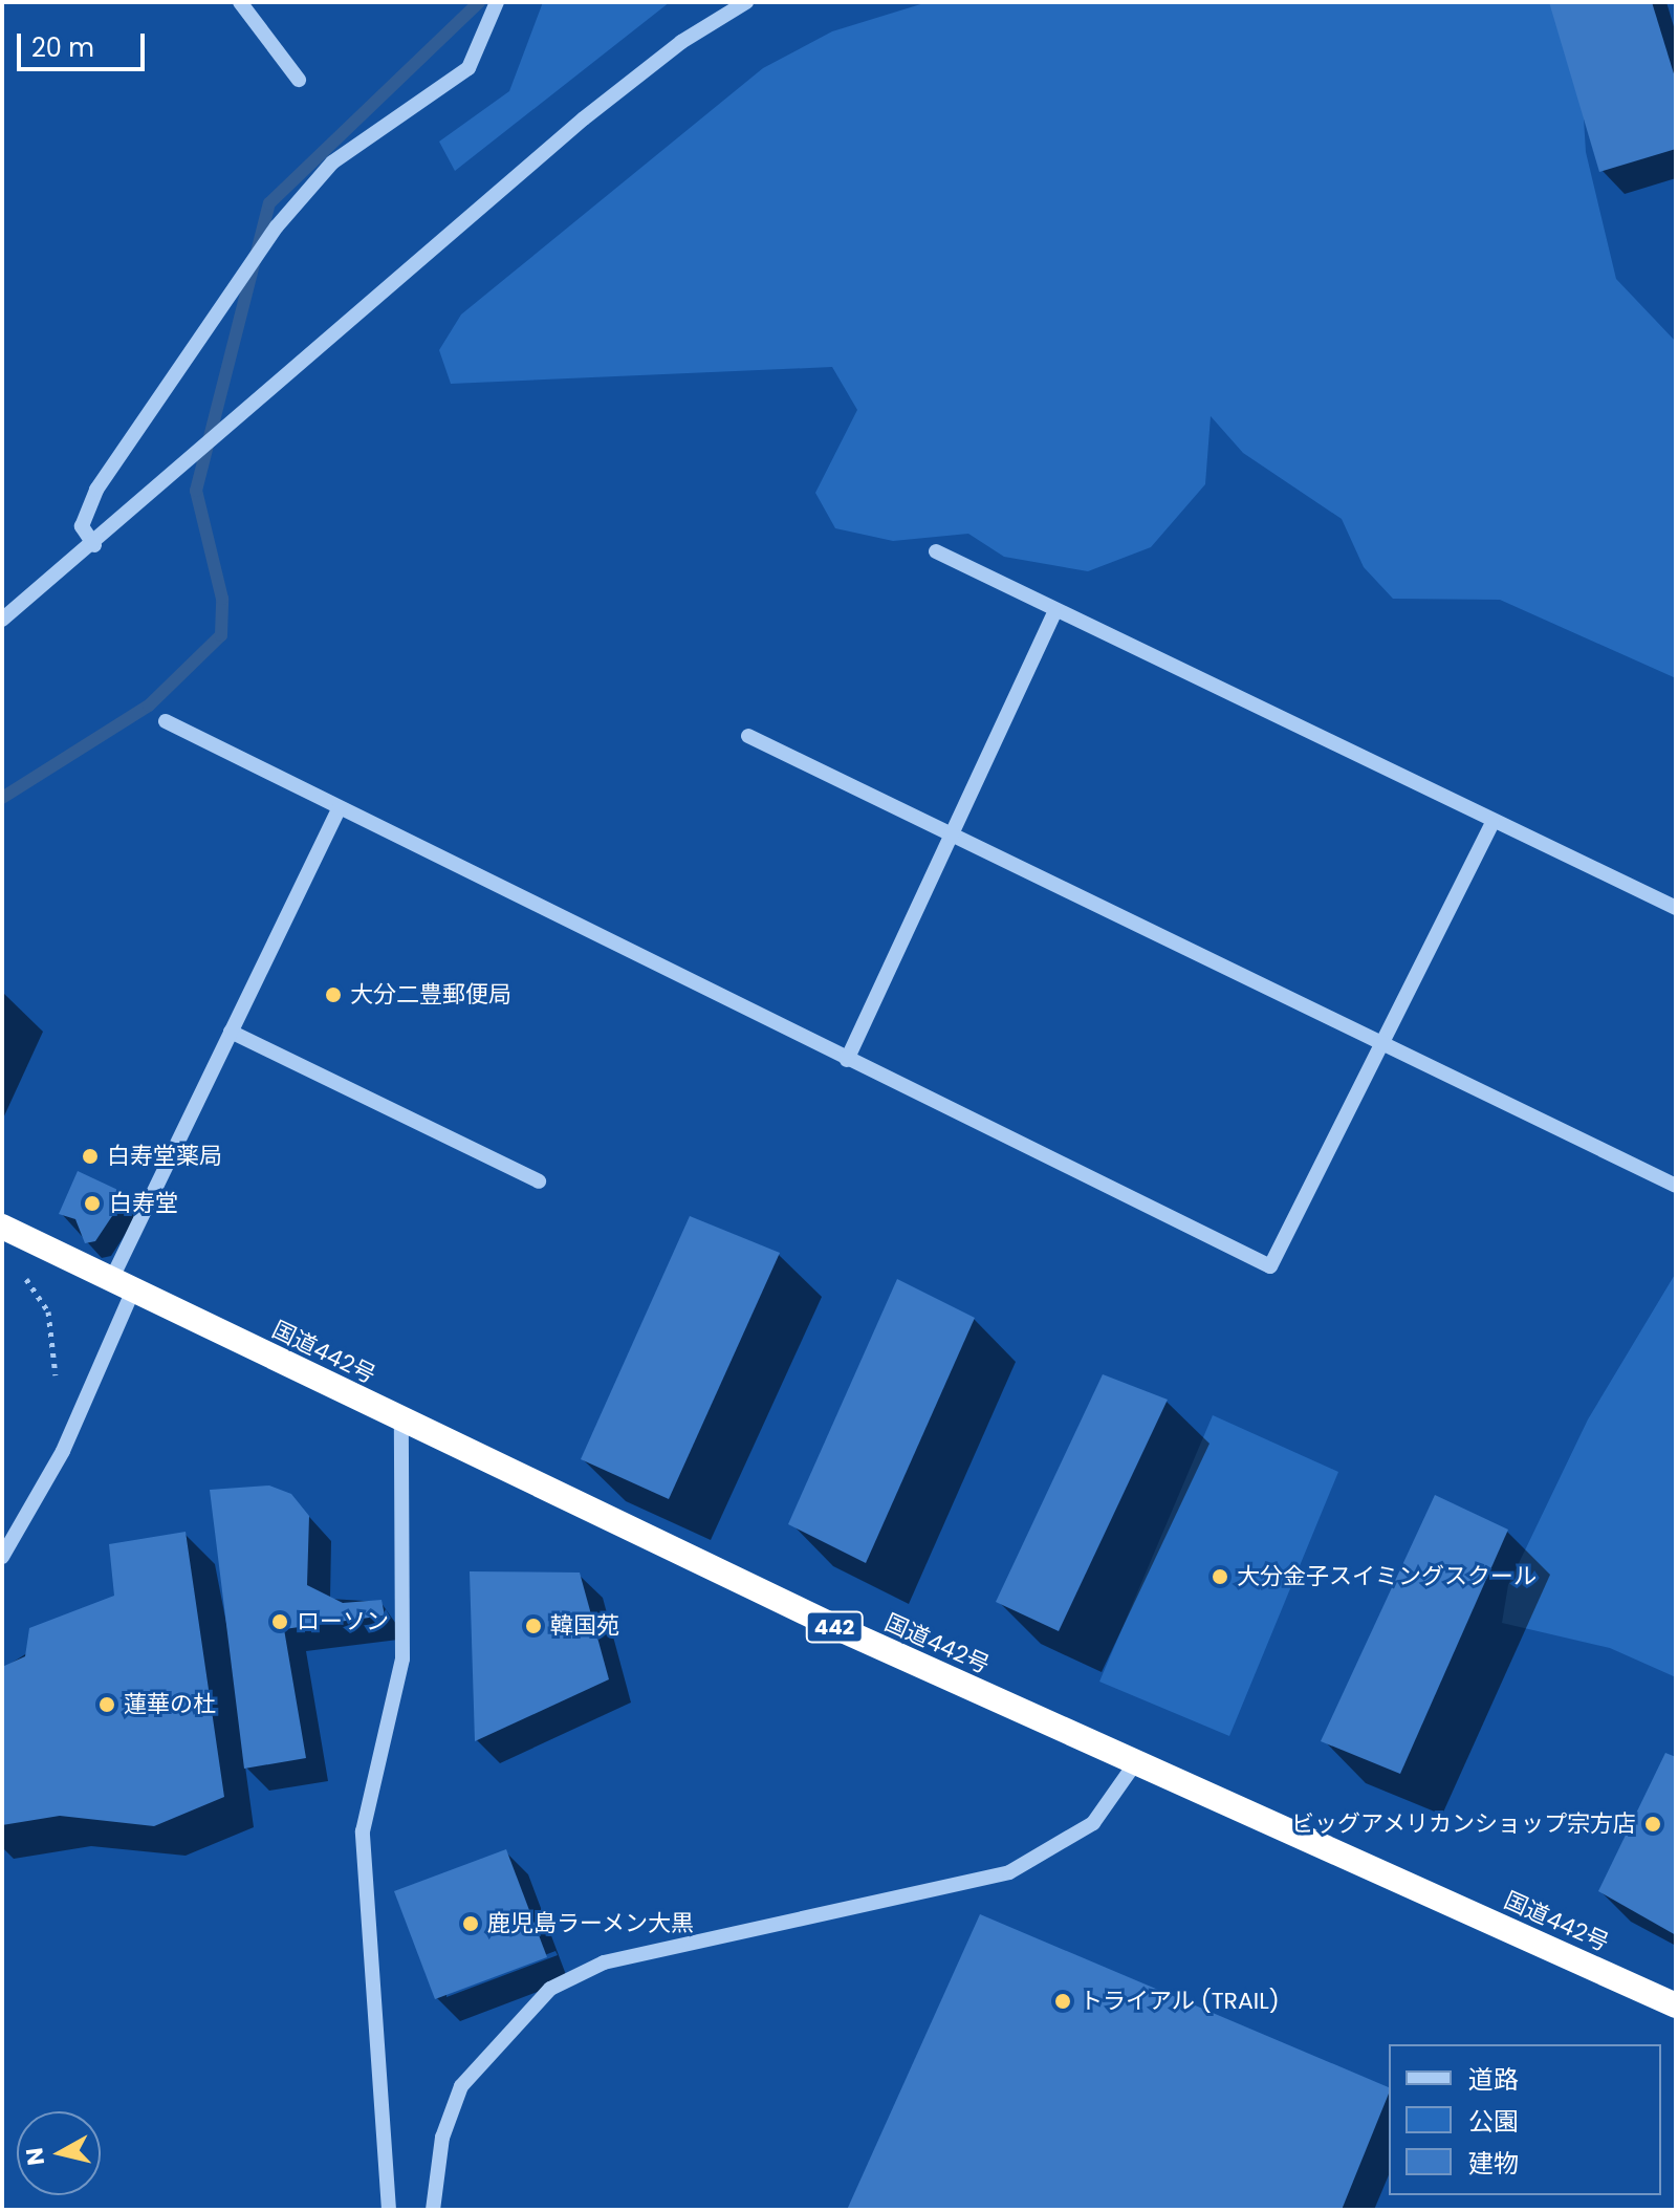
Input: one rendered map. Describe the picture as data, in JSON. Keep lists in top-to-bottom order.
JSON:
{
  "streets": {
    "highway": ["国道442号", "442"]
  },
  "places": [
    "大分二豊郵便局",
    "白寿堂薬局",
    "白寿堂",
    "大分金子スイミングスクール",
    "ローソン",
    "韓国苑",
    "蓮華の杜",
    "ビッグアメリカンショップ宗方店",
    "鹿児島ラーメン大黒",
    "トライアル (TRAIL)"
  ],
  "legend": ["道路", "公園", "建物"],
  "scale_bar": "20 m",
  "north": "left"
}
